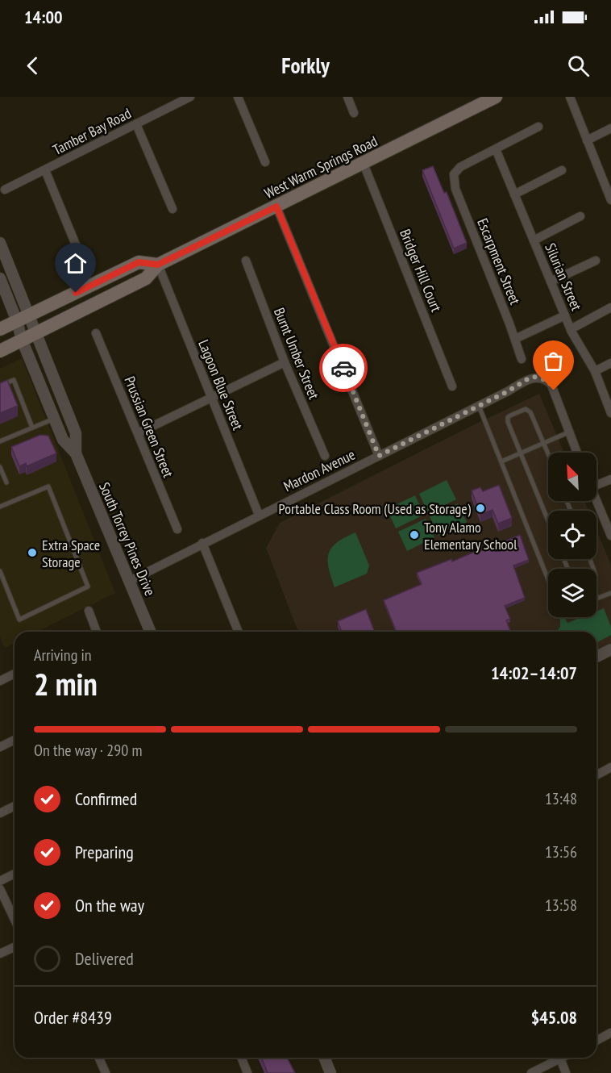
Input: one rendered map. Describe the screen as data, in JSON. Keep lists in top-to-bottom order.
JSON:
{
  "streets": {
    "main road": ["West Warm Springs Road"],
    "street": [
      "Tamber Bay Road",
      "Escarpment Street",
      "Bridger Hill Court",
      "Silurian Street",
      "Burnt Umber Street",
      "Lagoon Blue Street",
      "Prussian Green Street",
      "Mardon Avenue",
      "South Torrey Pines Drive"
    ]
  },
  "crossings": [
    ["West Warm Springs Road", "Bridger Hill Court"],
    ["West Warm Springs Road", "Lagoon Blue Street"],
    ["West Warm Springs Road", "South Torrey Pines Drive"],
    ["Escarpment Street", "Silurian Street"],
    ["Lagoon Blue Street", "Mardon Avenue"],
    ["Mardon Avenue", "South Torrey Pines Drive"]
  ],
  "places": ["Portable Class Room (Used as Storage)", "Tony Alamo Elementary School", "Extra Space Storage"],
  "north": "top left",
  "page": {
    "status": "14:00",
    "header": "Forkly",
    "heading": ["2 min", "Arriving in", "14:02–14:07"],
    "panel": ["Order #8439", "$45.08"],
    "bar": "On the way · 290 m",
    "list": [
      ["Confirmed", "13:48"],
      ["Preparing", "13:56"],
      ["On the way", "13:58"],
      "Delivered"
    ]
  }
}
